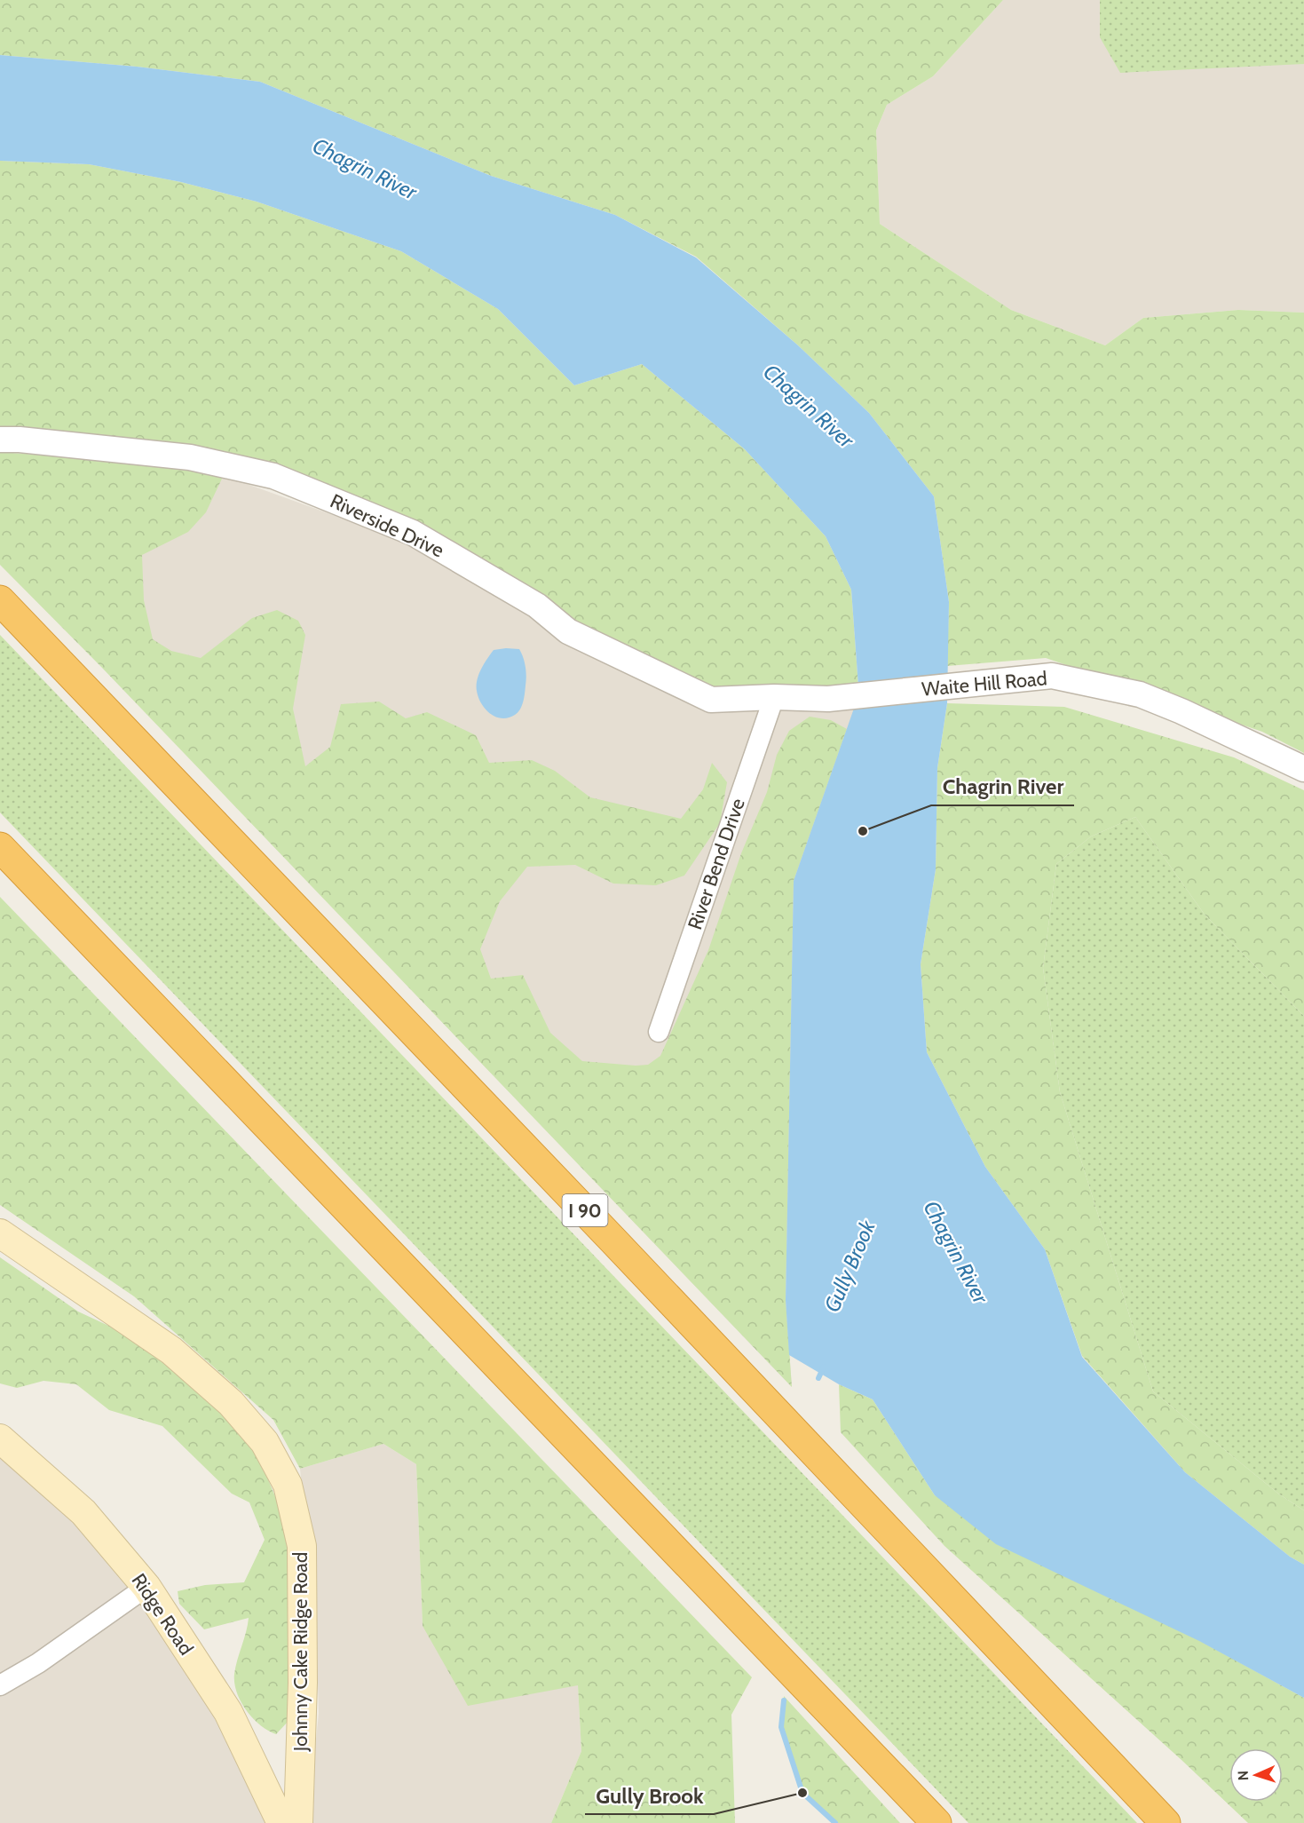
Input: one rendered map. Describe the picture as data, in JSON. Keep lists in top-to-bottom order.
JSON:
{
  "streets": {
    "highway": ["I 90"],
    "main road": ["Ridge Road", "Johnny Cake Ridge Road"],
    "street": ["Riverside Drive", "Waite Hill Road", "River Bend Drive"]
  },
  "crossings": [
    ["Riverside Drive", "Waite Hill Road"],
    ["Riverside Drive", "River Bend Drive"],
    ["Waite Hill Road", "River Bend Drive"]
  ],
  "water": ["Chagrin River", "Gully Brook"],
  "places": ["Chagrin River", "Gully Brook"],
  "north": "left"
}
